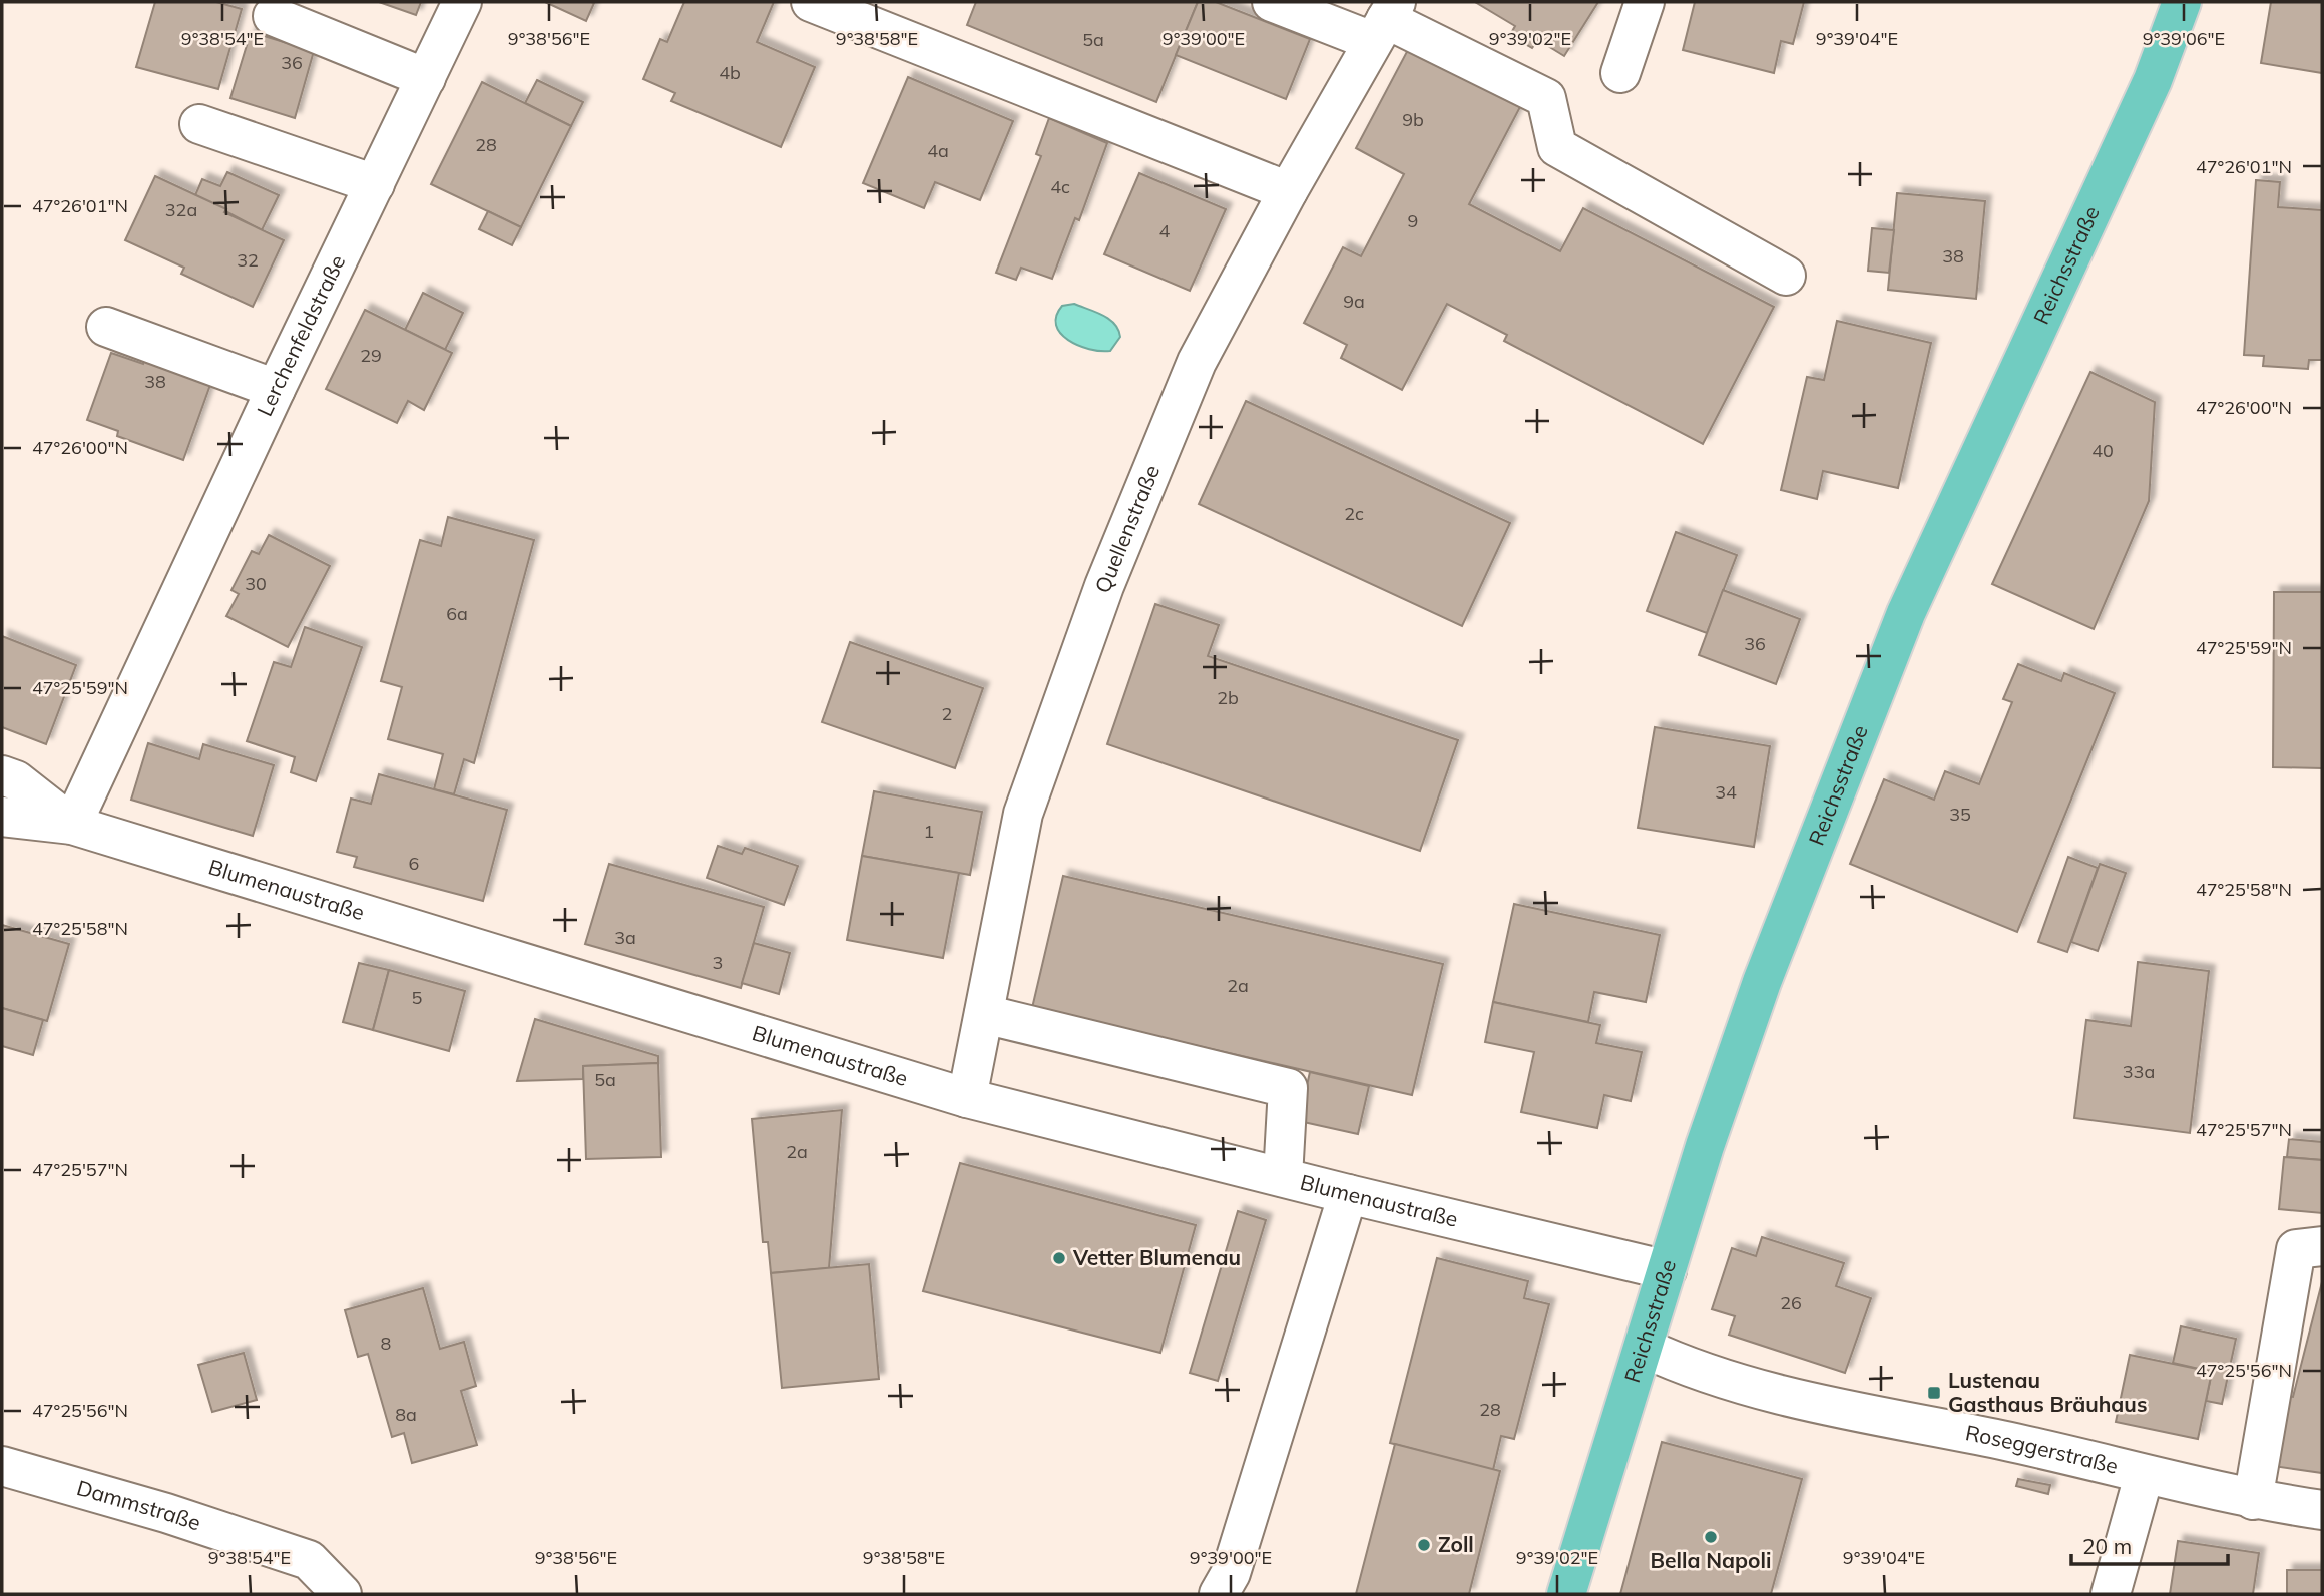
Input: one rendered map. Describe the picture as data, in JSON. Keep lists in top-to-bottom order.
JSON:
{
  "streets": {
    "main road": ["Reichsstraße"],
    "street": [
      "Lerchenfeldstraße",
      "Quellenstraße",
      "Blumenaustraße",
      "Roseggerstraße",
      "Dammstraße"
    ]
  },
  "crossings": [
    ["Reichsstraße", "Blumenaustraße"],
    ["Reichsstraße", "Roseggerstraße"],
    ["Lerchenfeldstraße", "Blumenaustraße"],
    ["Quellenstraße", "Blumenaustraße"]
  ],
  "places": {
    "other": ["Vetter Blumenau", "Bella Napoli", "Zoll"],
    "transit": ["Lustenau Gasthaus Bräuhaus"]
  },
  "house_numbers": [
    "5a",
    "36",
    "4b",
    "9b",
    "28",
    "4a",
    "4c",
    "32a",
    "9",
    "4",
    "38",
    "32",
    "9a",
    "29",
    "38",
    "40",
    "2c",
    "30",
    "6a",
    "36",
    "2b",
    "2",
    "34",
    "35",
    "1",
    "6",
    "3a",
    "3",
    "2a",
    "5",
    "33a",
    "5a",
    "2a",
    "26",
    "8",
    "28",
    "8a"
  ],
  "scale_bar": "20 m",
  "coordinates": [
    "9°38'54\"E",
    "9°38'56\"E",
    "9°38'58\"E",
    "9°39'00\"E",
    "9°39'02\"E",
    "9°39'04\"E",
    "9°39'06\"E",
    "47°26'01\"N",
    "47°26'00\"N",
    "47°25'59\"N",
    "47°25'58\"N",
    "47°25'57\"N",
    "47°25'56\"N"
  ]
}
